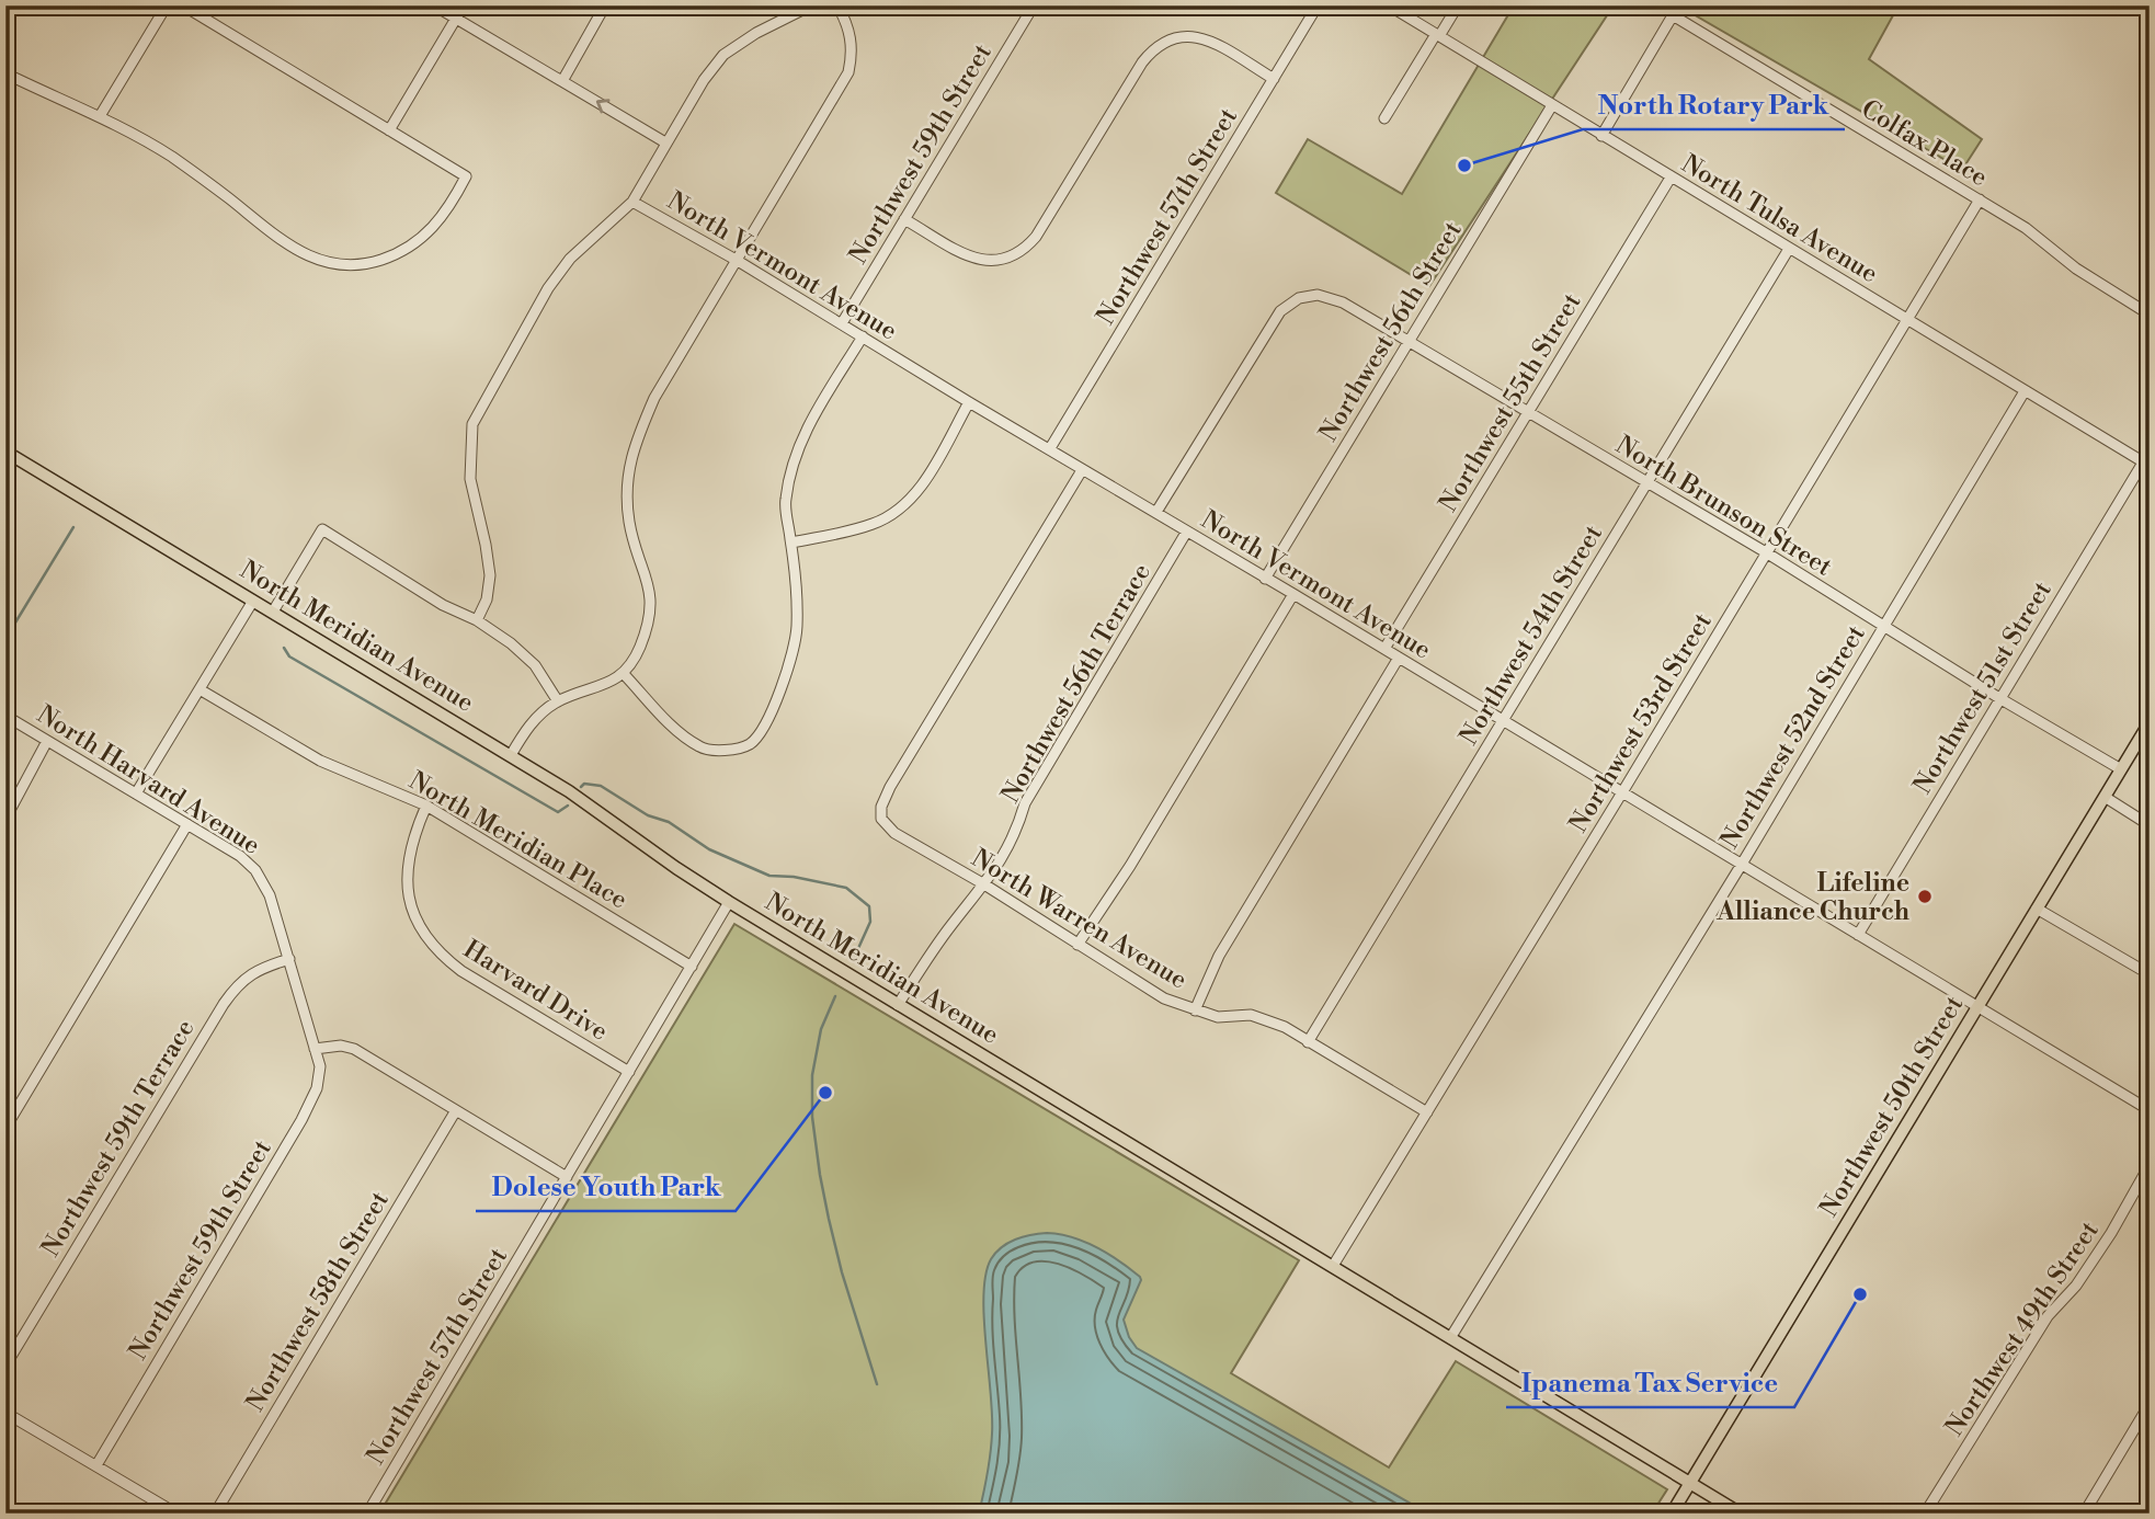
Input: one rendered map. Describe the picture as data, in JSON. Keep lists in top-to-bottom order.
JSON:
{
  "streets": {
    "main road": ["North Meridian Avenue", "Northwest 50th Street"],
    "street": [
      "Colfax Place",
      "Northwest 59th Street",
      "Northwest 57th Street",
      "North Tulsa Avenue",
      "North Vermont Avenue",
      "Northwest 56th Street",
      "Northwest 55th Street",
      "North Brunson Street",
      "Northwest 54th Street",
      "Northwest 56th Terrace",
      "Northwest 51st Street",
      "Northwest 53rd Street",
      "Northwest 52nd Street",
      "North Harvard Avenue",
      "North Meridian Place",
      "North Warren Avenue",
      "Harvard Drive",
      "Northwest 59th Terrace",
      "Northwest 58th Street",
      "Northwest 49th Street"
    ]
  },
  "crossings": [
    ["Colfax Place", "North Tulsa Avenue"],
    ["Colfax Place", "Northwest 53rd Street"],
    ["Northwest 59th Street", "North Vermont Avenue"],
    ["Northwest 59th Street", "North Harvard Avenue"],
    ["Northwest 57th Street", "North Vermont Avenue"],
    ["Northwest 57th Street", "North Meridian Avenue"],
    ["Northwest 57th Street", "North Meridian Place"],
    ["Northwest 57th Street", "Harvard Drive"],
    ["North Tulsa Avenue", "Northwest 56th Street"],
    ["North Tulsa Avenue", "Northwest 55th Street"],
    ["North Tulsa Avenue", "Northwest 54th Street"],
    ["North Tulsa Avenue", "Northwest 51st Street"],
    ["North Tulsa Avenue", "Northwest 53rd Street"],
    ["North Tulsa Avenue", "Northwest 52nd Street"],
    ["North Vermont Avenue", "Northwest 56th Street"],
    ["North Vermont Avenue", "Northwest 55th Street"],
    ["North Vermont Avenue", "North Brunson Street"],
    ["North Vermont Avenue", "Northwest 54th Street"],
    ["North Vermont Avenue", "Northwest 56th Terrace"],
    ["North Vermont Avenue", "Northwest 51st Street"],
    ["North Vermont Avenue", "Northwest 53rd Street"],
    ["North Vermont Avenue", "Northwest 52nd Street"],
    ["North Vermont Avenue", "North Warren Avenue"],
    ["North Vermont Avenue", "Northwest 50th Street"],
    ["Northwest 56th Street", "North Brunson Street"],
    ["Northwest 55th Street", "North Brunson Street"],
    ["North Brunson Street", "Northwest 54th Street"],
    ["North Brunson Street", "Northwest 51st Street"],
    ["North Brunson Street", "Northwest 53rd Street"],
    ["North Brunson Street", "Northwest 52nd Street"],
    ["North Brunson Street", "Northwest 50th Street"],
    ["Northwest 54th Street", "North Warren Avenue"],
    ["North Meridian Avenue", "Northwest 56th Terrace"],
    ["North Meridian Avenue", "Northwest 53rd Street"],
    ["North Meridian Avenue", "Northwest 52nd Street"],
    ["North Meridian Avenue", "Northwest 50th Street"],
    ["Northwest 56th Terrace", "North Warren Avenue"],
    ["Northwest 53rd Street", "North Warren Avenue"],
    ["North Harvard Avenue", "Northwest 59th Terrace"],
    ["North Meridian Place", "Harvard Drive"]
  ],
  "places": [
    "North Rotary Park",
    "Lifeline Alliance Church",
    "Dolese Youth Park",
    "Ipanema Tax Service"
  ]
}
